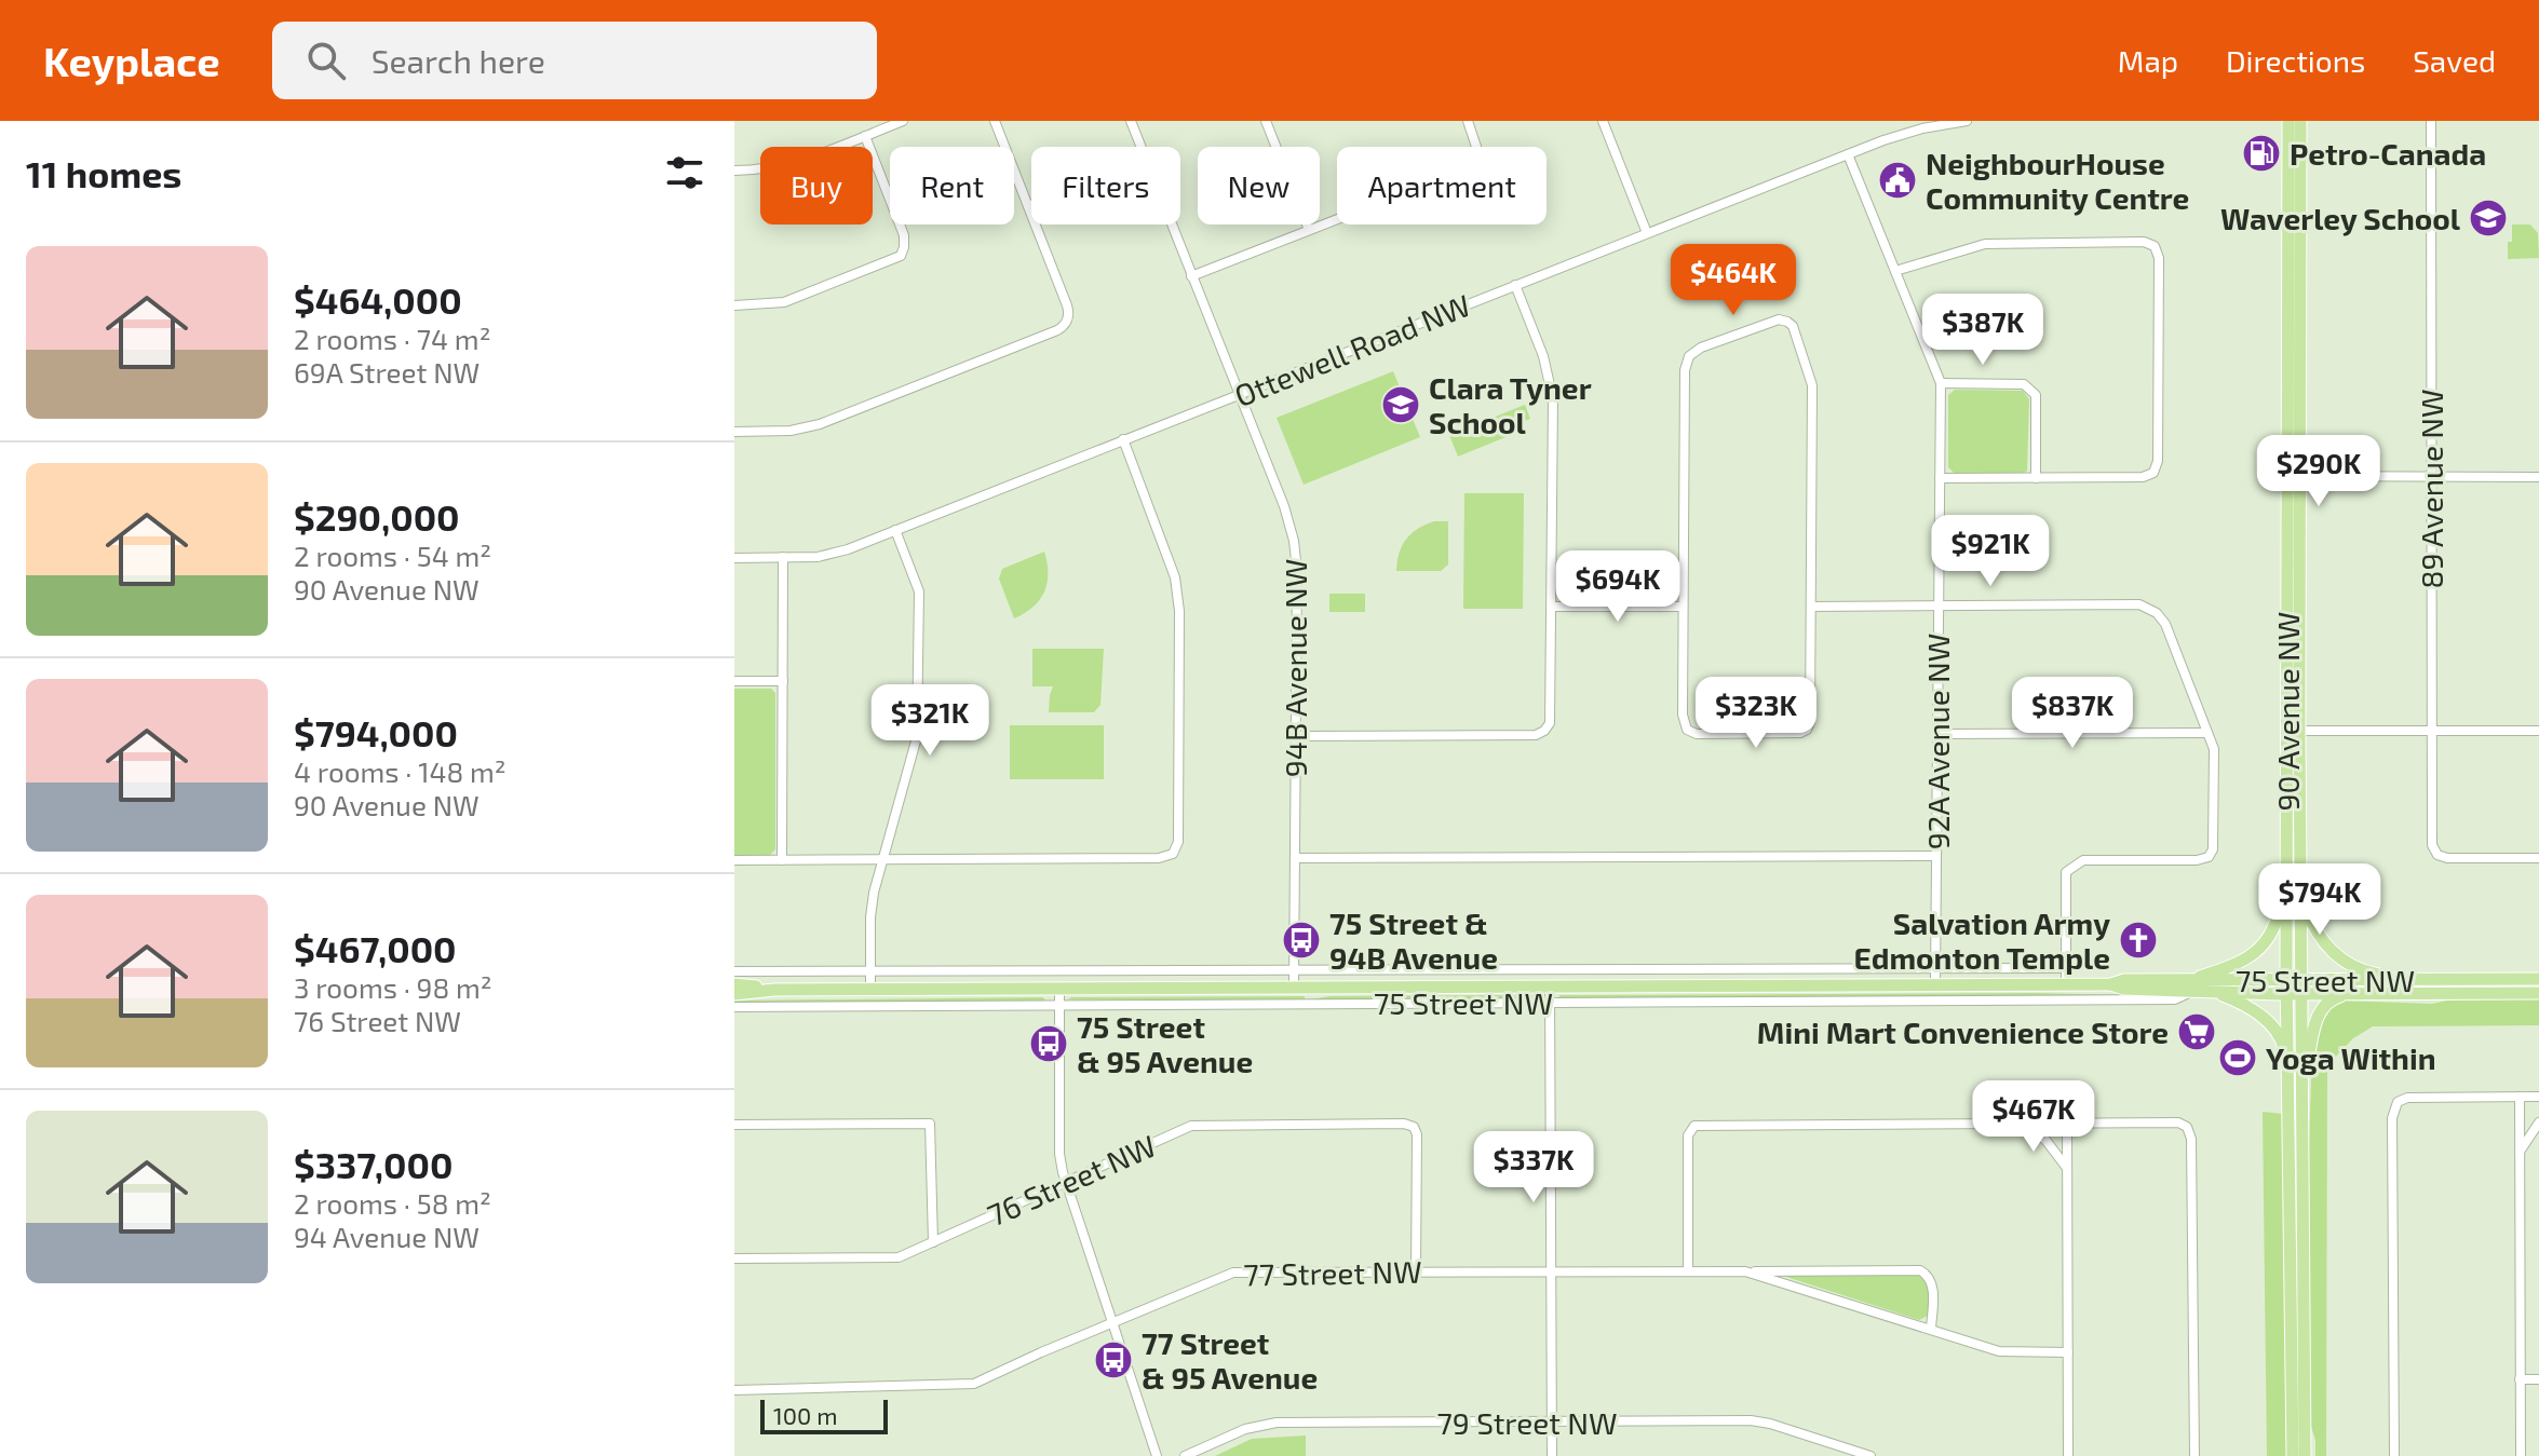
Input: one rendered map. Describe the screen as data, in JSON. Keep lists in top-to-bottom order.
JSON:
{
  "streets": {
    "main road": ["90 Avenue NW", "75 Street NW"],
    "street": [
      "Ottewell Road NW",
      "89 Avenue NW",
      "94B Avenue NW",
      "92A Avenue NW",
      "76 Street NW",
      "77 Street NW",
      "79 Street NW"
    ]
  },
  "crossings": [
    ["Ottewell Road NW", "94B Avenue NW"],
    ["Ottewell Road NW", "92A Avenue NW"],
    ["94B Avenue NW", "75 Street NW"],
    ["90 Avenue NW", "75 Street NW"],
    ["92A Avenue NW", "75 Street NW"],
    ["76 Street NW", "77 Street NW"]
  ],
  "places": {
    "fuel station": ["Petro-Canada"],
    "public building": ["NeighbourHouse Community Centre"],
    "school or university": ["Waverley School", "Clara Tyner School"],
    "bus stop": ["75 Street & 94B Avenue", "75 Street & 95 Avenue", "77 Street & 95 Avenue"],
    "church": ["Salvation Army Edmonton Temple"],
    "supermarket": ["Mini Mart Convenience Store"],
    "sports": ["Yoga Within"]
  },
  "scale_bar": "100 m",
  "page": {
    "header": "Keyplace",
    "search": "Search here",
    "nav": ["Map", "Directions", "Saved"],
    "heading": "11 homes",
    "chip": [
      "Buy",
      "Rent",
      "Filters",
      "New",
      "Apartment"
    ],
    "list": [
      {
        "name": "$464,000",
        "note": "2 rooms · 74 m² · 69A Street NW"
      },
      {
        "name": "$290,000",
        "note": "2 rooms · 54 m² · 90 Avenue NW"
      },
      {
        "name": "$794,000",
        "note": "4 rooms · 148 m² · 90 Avenue NW"
      },
      {
        "name": "$467,000",
        "note": "3 rooms · 98 m² · 76 Street NW"
      },
      {
        "name": "$337,000",
        "note": "2 rooms · 58 m² · 94 Avenue NW"
      }
    ],
    "price": [
      "$464K",
      "$387K",
      "$290K",
      "$921K",
      "$694K",
      "$323K",
      "$837K",
      "$321K",
      "$794K",
      "$467K",
      "$337K"
    ],
    "scale": "100 m"
  }
}
